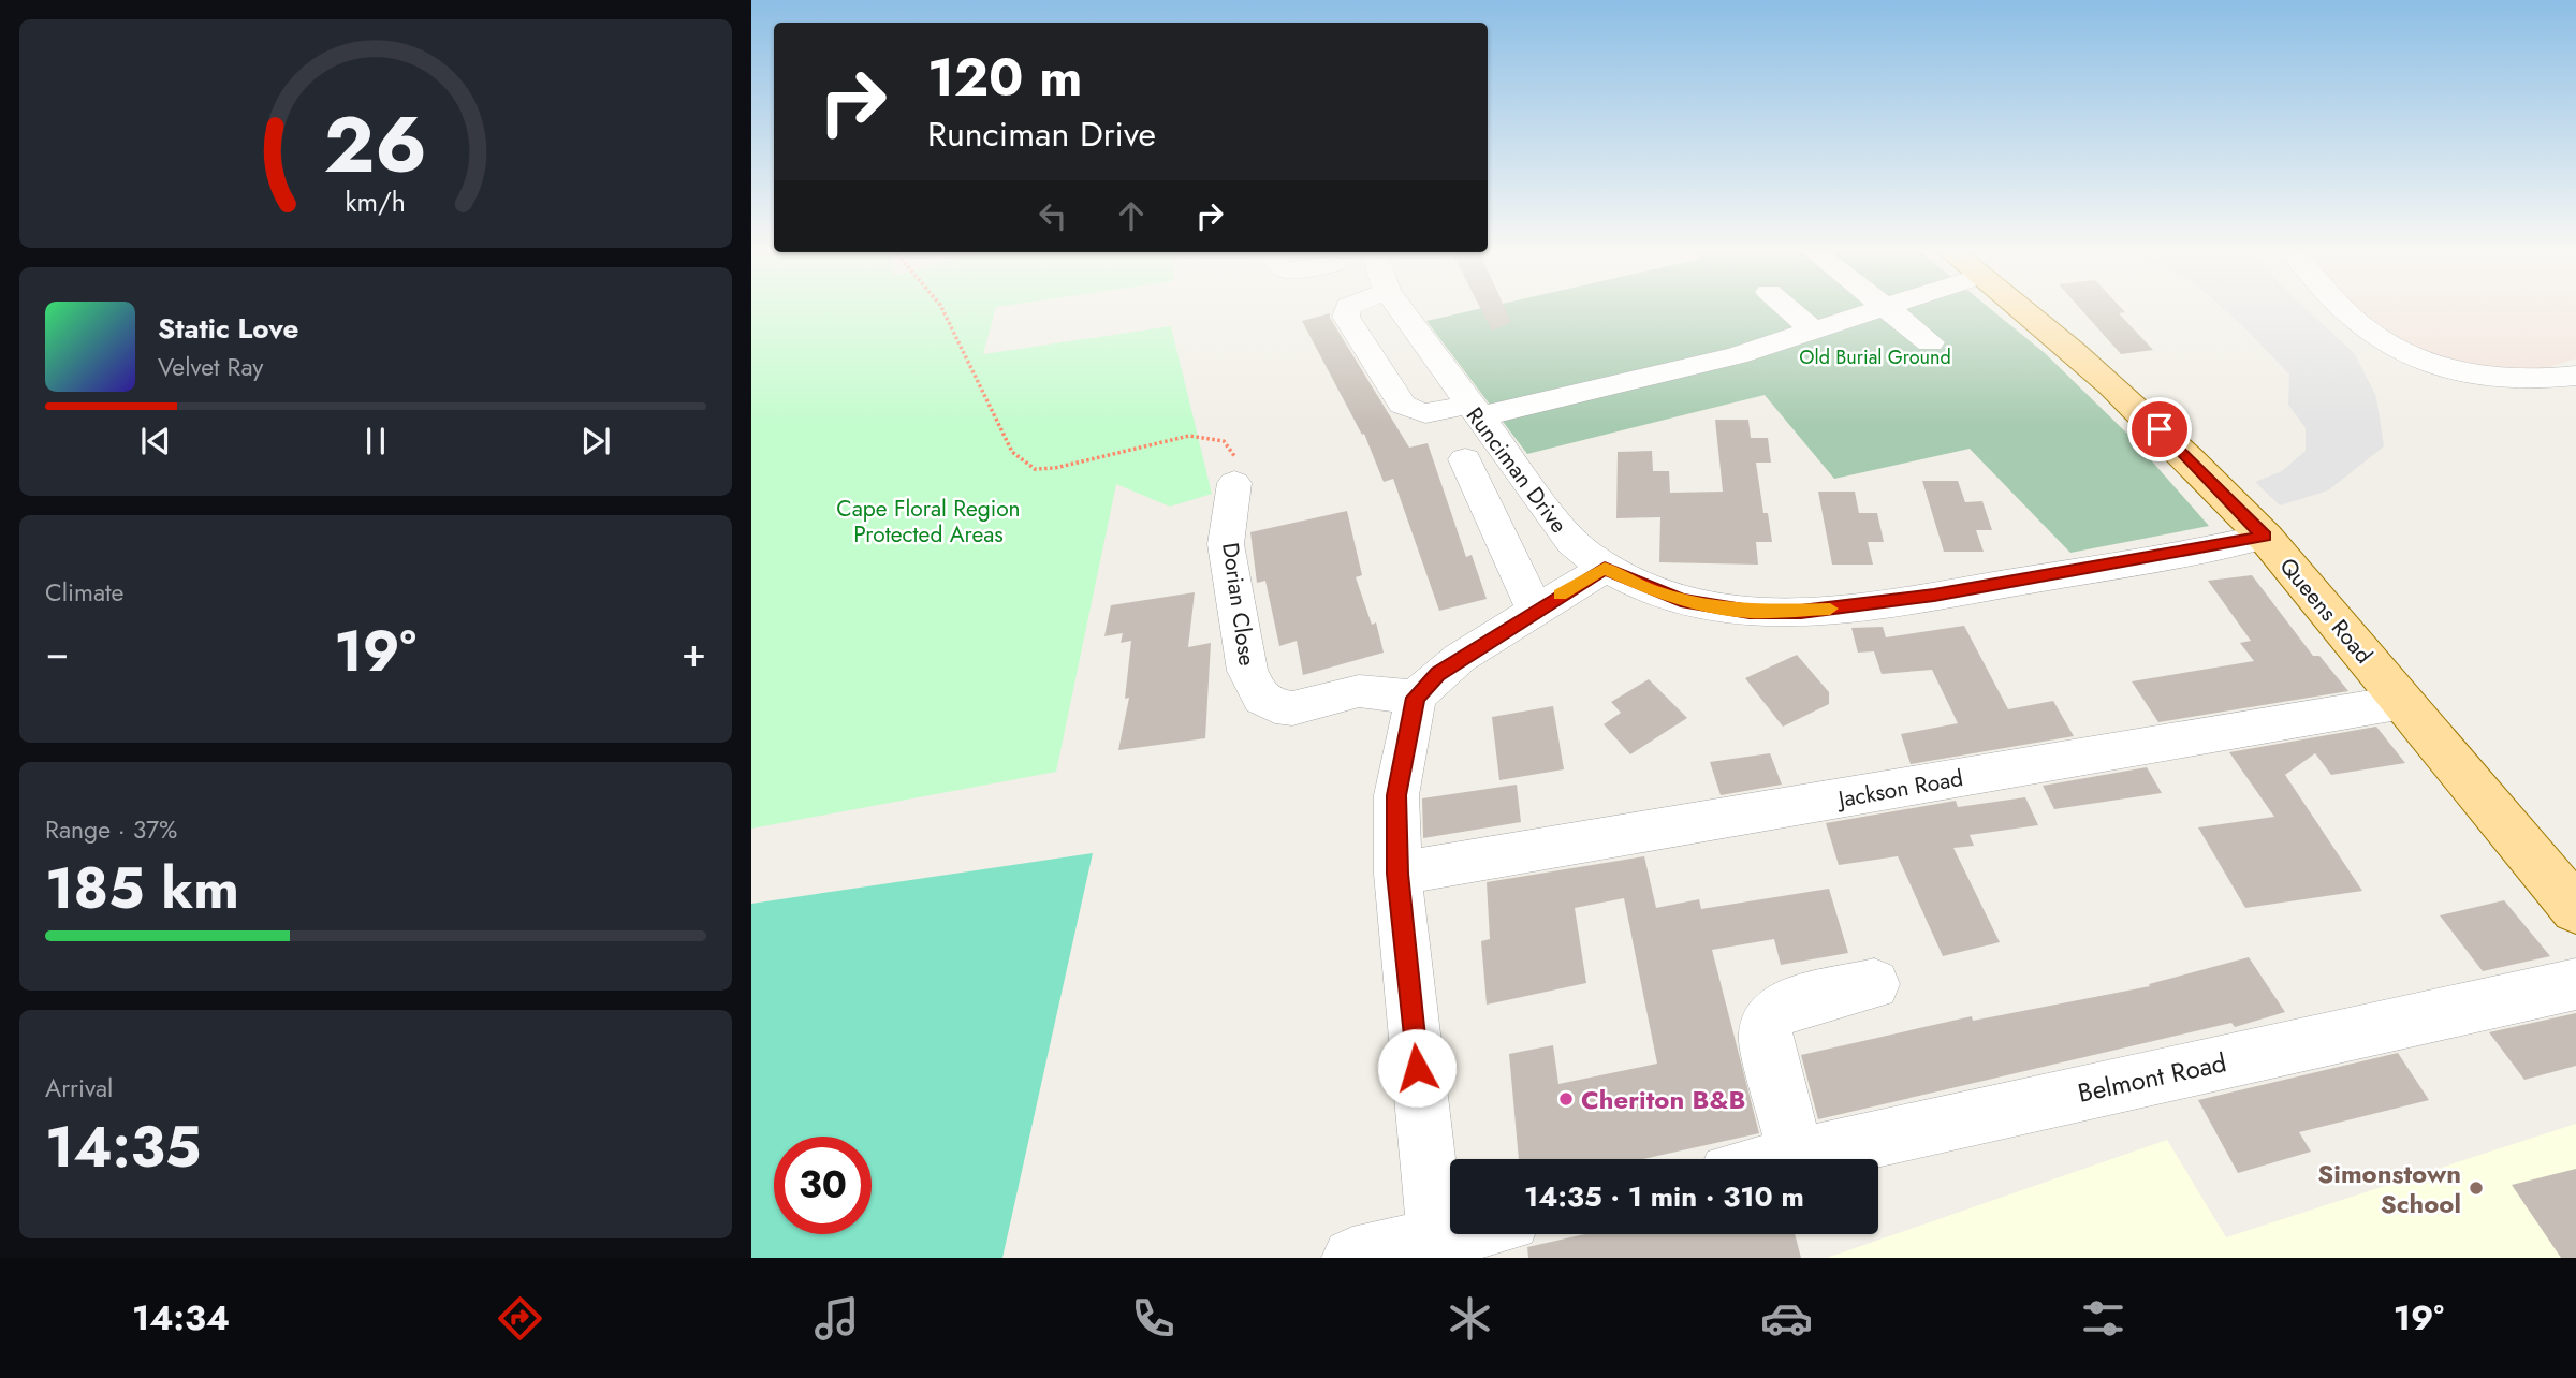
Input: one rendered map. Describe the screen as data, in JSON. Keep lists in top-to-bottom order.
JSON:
{
  "streets": {
    "main road": ["Queens Road"],
    "street": [
      "Runciman Drive",
      "Dorian Close",
      "Jackson Road",
      "Belmont Road"
    ]
  },
  "crossings": [
    ["Runciman Drive", "Queens Road"],
    ["Queens Road", "Jackson Road"]
  ],
  "parks": ["Old Burial Ground", "Cape Floral Region Protected Areas"],
  "places": ["Cheriton B&B", "Simonstown School"],
  "page": {
    "turn": ["120 m", "Runciman Drive"],
    "song": ["Static Love", "Velvet Ray"],
    "tile": [
      "Climate",
      ["Range · 37%", "185 km"],
      ["Arrival", "14:35"]
    ],
    "heat": ["−", "19°", "+"],
    "limit": "30",
    "trip": "14:35 · 1 min · 310 m",
    "tabs": ["14:34", "19°"],
    "gauge": ["26", "km/h"]
  }
}
